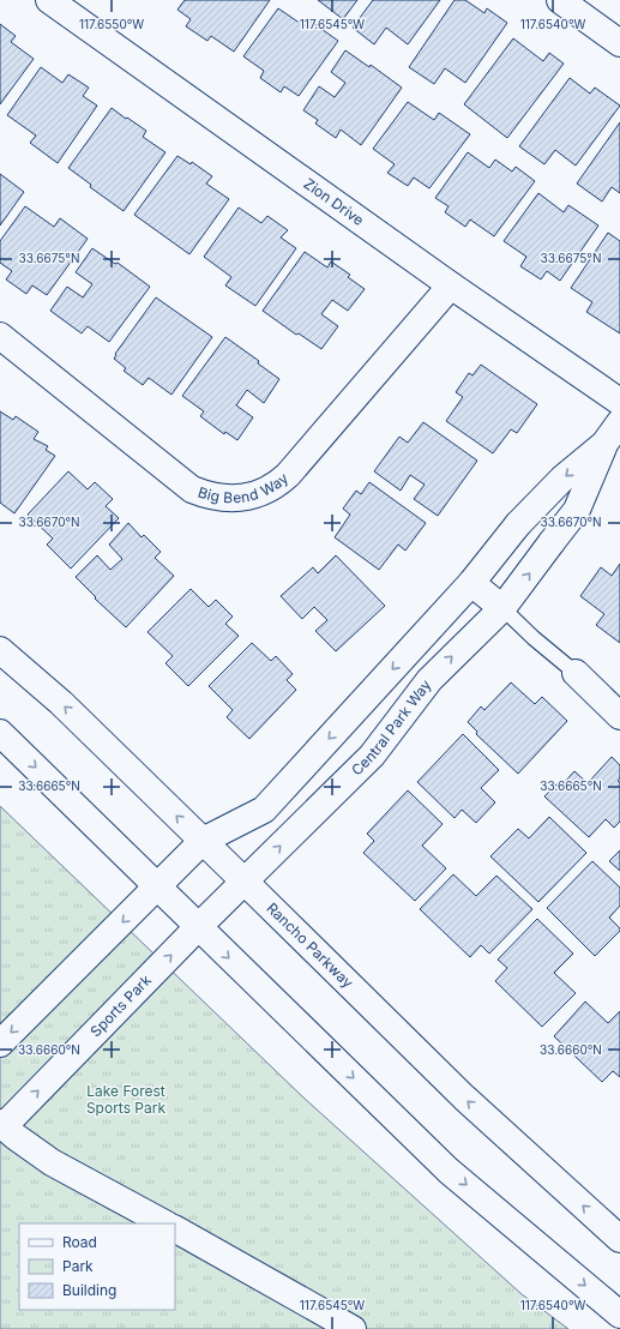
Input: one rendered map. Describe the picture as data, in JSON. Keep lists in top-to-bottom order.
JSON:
{
  "streets": {
    "street": [
      "Zion Drive",
      "Big Bend Way",
      "Central Park Way",
      "Rancho Parkway",
      "Sports Park"
    ]
  },
  "crossings": [
    ["Zion Drive", "Big Bend Way"],
    ["Central Park Way", "Rancho Parkway"],
    ["Central Park Way", "Sports Park"]
  ],
  "parks": ["Lake Forest Sports Park"],
  "legend": ["Road", "Park", "Building"],
  "coordinates": [
    "117.6550°W",
    "117.6545°W",
    "117.6540°W",
    "33.6675°N",
    "33.6670°N",
    "33.6665°N",
    "33.6660°N"
  ]
}
